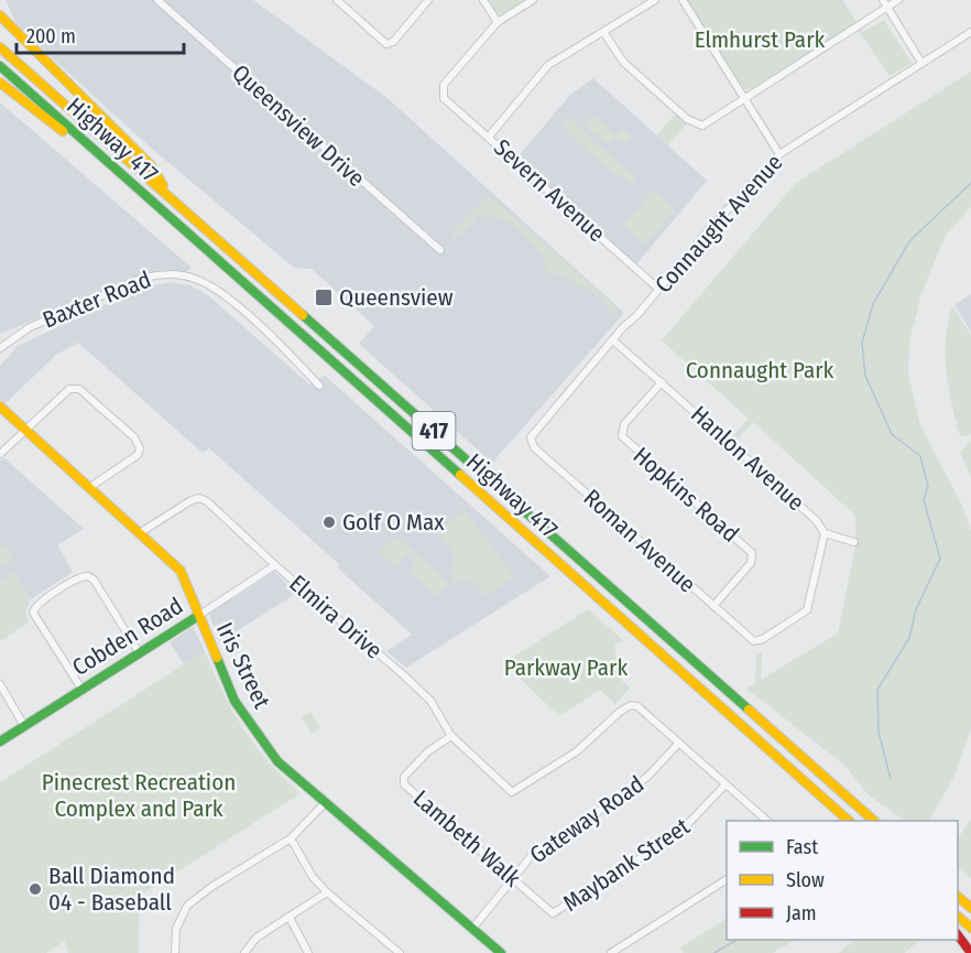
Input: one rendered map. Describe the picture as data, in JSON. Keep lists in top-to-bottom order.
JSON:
{
  "streets": {
    "main road": [
      "Highway 417",
      "417",
      "Cobden Road",
      "Iris Street"
    ],
    "street": [
      "Queensview Drive",
      "Severn Avenue",
      "Connaught Avenue",
      "Baxter Road",
      "Hanlon Avenue",
      "Hopkins Road",
      "Roman Avenue",
      "Elmira Drive",
      "Gateway Road",
      "Lambeth Walk",
      "Maybank Street"
    ]
  },
  "crossings": [
    ["Severn Avenue", "Connaught Avenue"],
    ["Connaught Avenue", "Hanlon Avenue"],
    ["Connaught Avenue", "Roman Avenue"],
    ["Hanlon Avenue", "Hopkins Road"],
    ["Hanlon Avenue", "Roman Avenue"],
    ["Hopkins Road", "Roman Avenue"],
    ["Elmira Drive", "Cobden Road"],
    ["Elmira Drive", "Iris Street"],
    ["Elmira Drive", "Gateway Road"],
    ["Elmira Drive", "Lambeth Walk"],
    ["Cobden Road", "Iris Street"],
    ["Iris Street", "Gateway Road"],
    ["Gateway Road", "Lambeth Walk"],
    ["Lambeth Walk", "Maybank Street"]
  ],
  "parks": [
    "Elmhurst Park",
    "Connaught Park",
    "Parkway Park",
    "Pinecrest Recreation Complex and Park"
  ],
  "places": {
    "transit": ["Queensview"],
    "other": ["Golf O Max", "Ball Diamond 04 - Baseball"]
  },
  "legend": ["Fast", "Slow", "Jam"],
  "scale_bar": "200 m"
}
